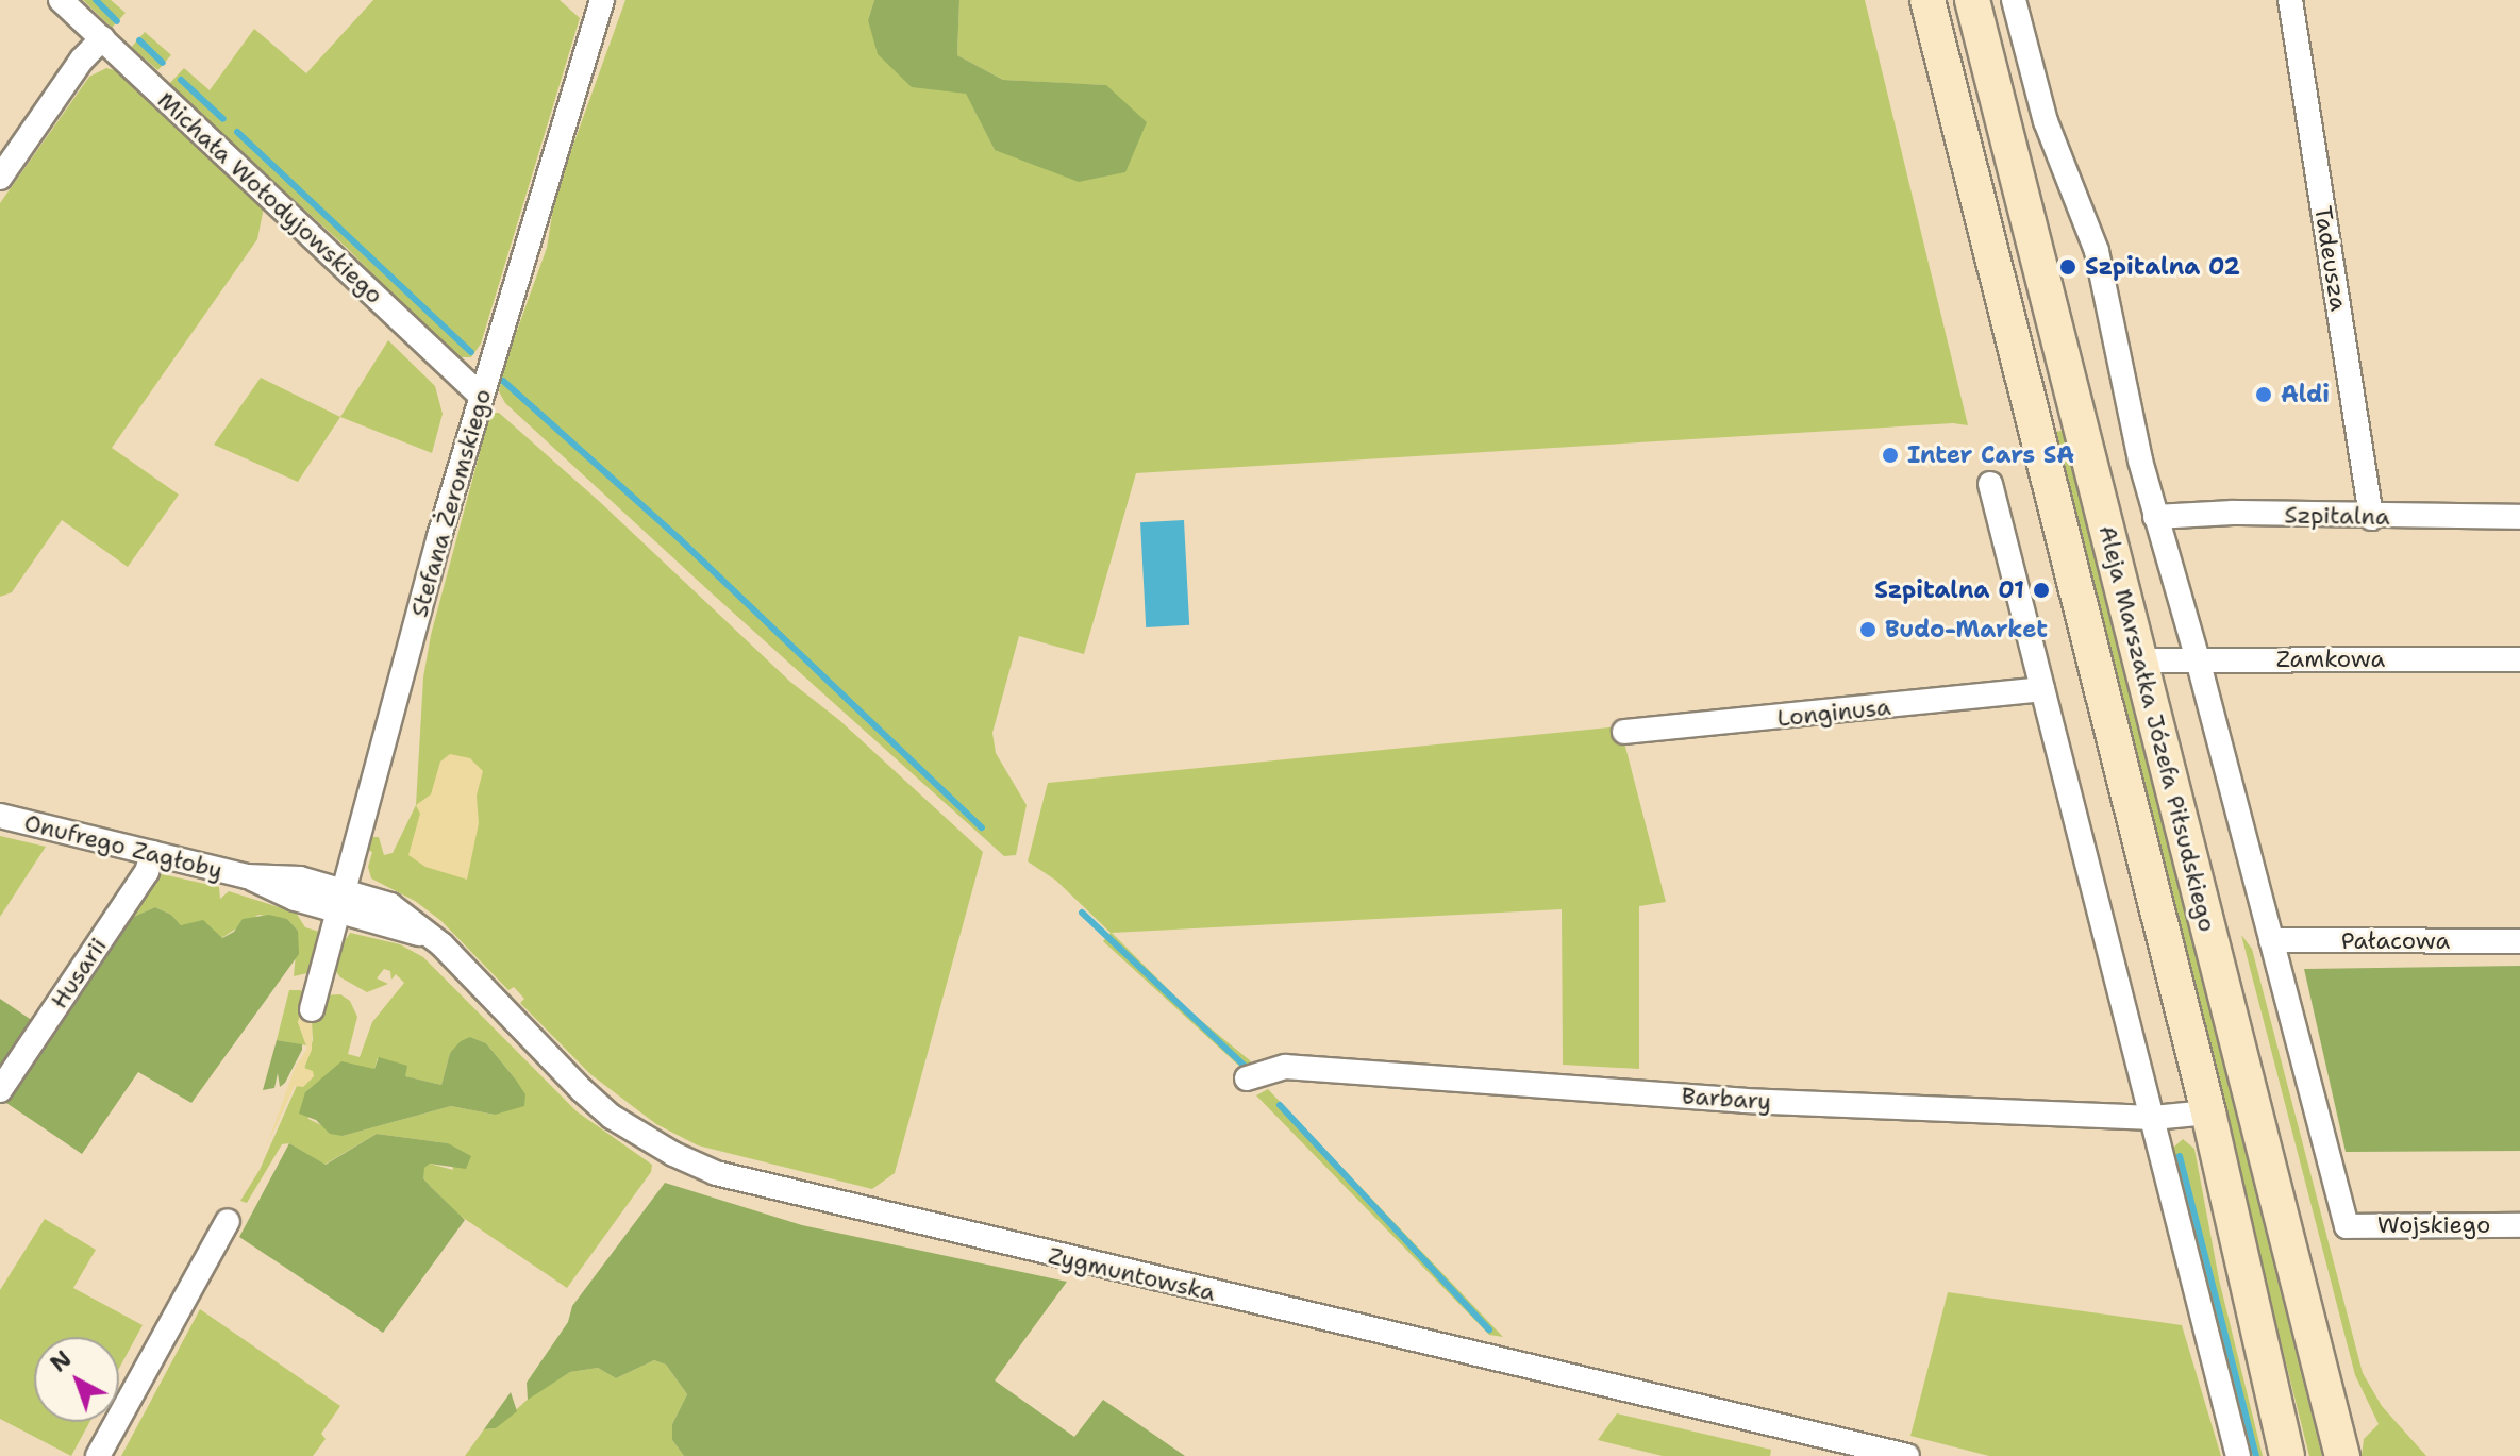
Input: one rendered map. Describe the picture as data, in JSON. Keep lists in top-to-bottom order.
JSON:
{
  "streets": {
    "main road": ["Aleja Marszałka Józefa Piłsudskiego"],
    "street": [
      "Michała Wołodyjowskiego",
      "Tadeusza",
      "Stefana Żeromskiego",
      "Szpitalna",
      "Zamkowa",
      "Longinusa",
      "Onufrego Zagłoby",
      "Pałacowa",
      "Husarii",
      "Barbary",
      "Wojskiego",
      "Zygmuntowska"
    ]
  },
  "crossings": [
    ["Michała Wołodyjowskiego", "Stefana Żeromskiego"],
    ["Tadeusza", "Szpitalna"],
    ["Stefana Żeromskiego", "Onufrego Zagłoby"],
    ["Stefana Żeromskiego", "Zygmuntowska"],
    ["Zamkowa", "Aleja Marszałka Józefa Piłsudskiego"],
    ["Aleja Marszałka Józefa Piłsudskiego", "Barbary"],
    ["Onufrego Zagłoby", "Husarii"],
    ["Onufrego Zagłoby", "Zygmuntowska"],
    ["Pałacowa", "Wojskiego"]
  ],
  "places": [
    "Szpitalna 02",
    "Aldi",
    "Inter Cars SA",
    "Szpitalna 01",
    "Budo-Market"
  ],
  "north": "top left"
}
